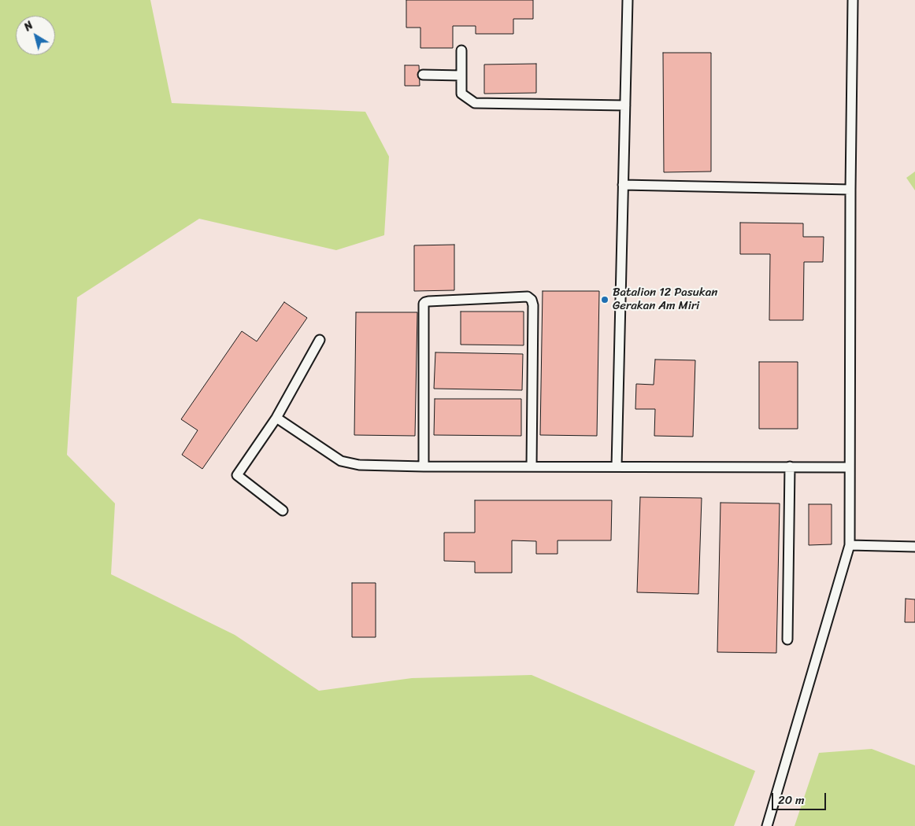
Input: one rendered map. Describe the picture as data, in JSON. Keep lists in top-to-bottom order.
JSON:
{
  "places": ["Batalion 12 Pasukan Gerakan Am Miri"],
  "scale_bar": "20 m",
  "north": "top left"
}
